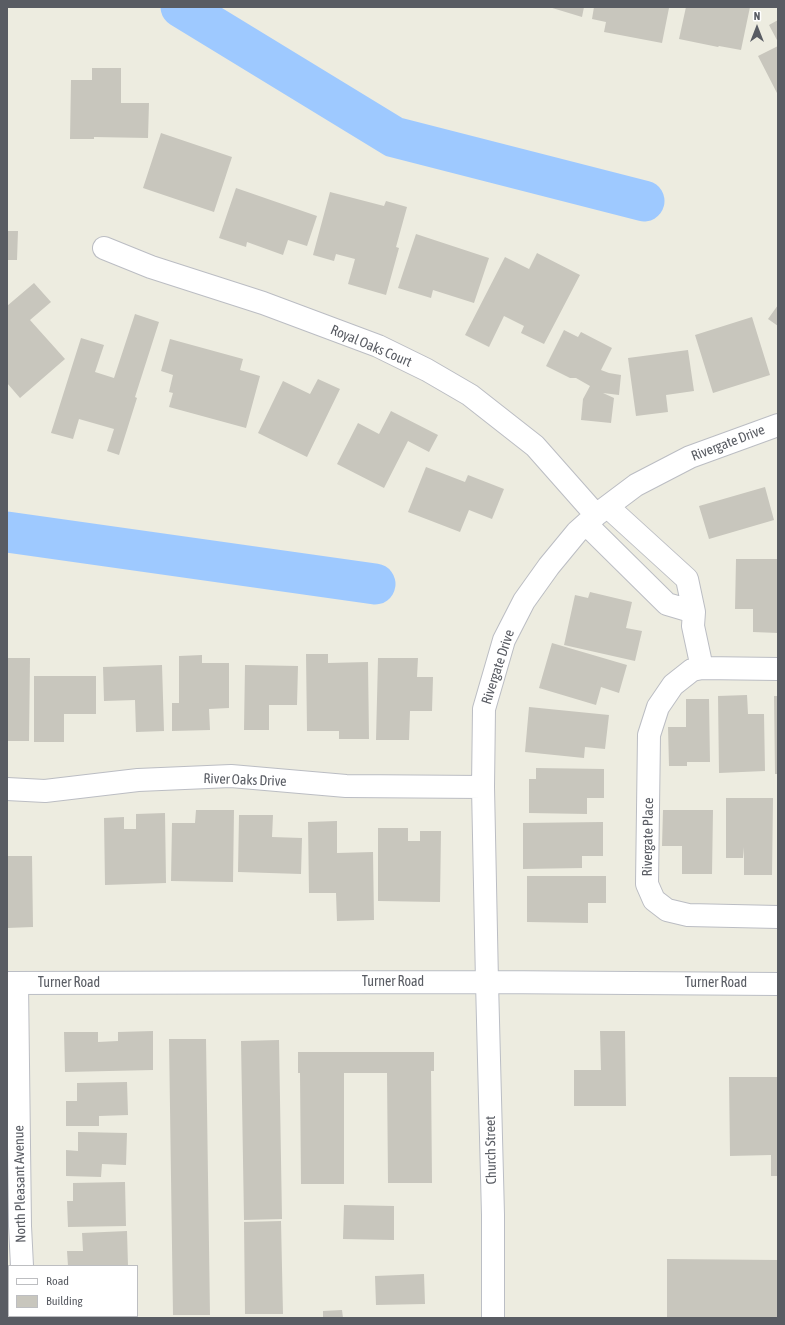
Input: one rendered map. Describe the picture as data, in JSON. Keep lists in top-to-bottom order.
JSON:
{
  "streets": {
    "street": [
      "Royal Oaks Court",
      "Rivergate Drive",
      "River Oaks Drive",
      "Rivergate Place",
      "Turner Road",
      "Church Street",
      "North Pleasant Avenue"
    ]
  },
  "crossings": [
    ["Royal Oaks Court", "Rivergate Drive"],
    ["Rivergate Drive", "River Oaks Drive"],
    ["Rivergate Drive", "Turner Road"],
    ["Rivergate Drive", "Church Street"],
    ["Turner Road", "Church Street"],
    ["Turner Road", "North Pleasant Avenue"]
  ],
  "legend": ["Road", "Building"],
  "north": "top"
}
